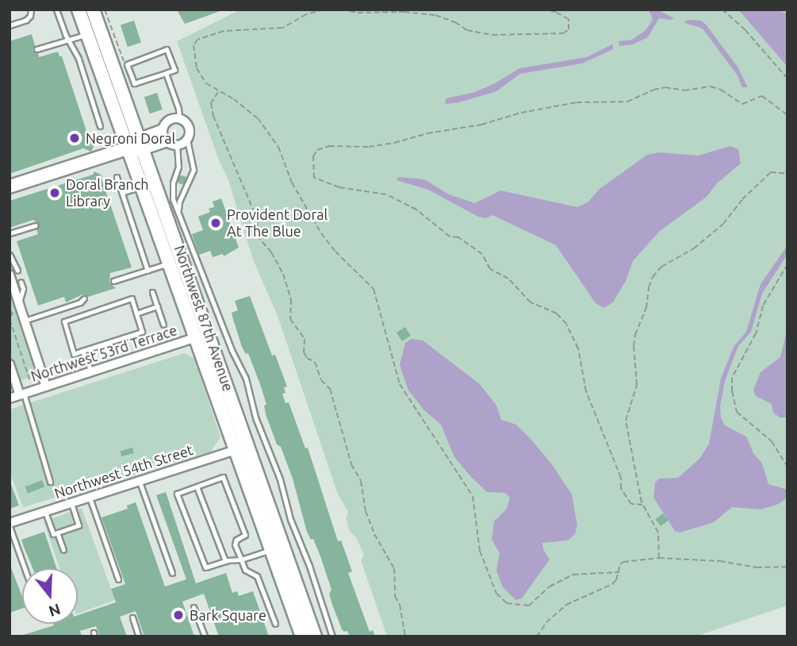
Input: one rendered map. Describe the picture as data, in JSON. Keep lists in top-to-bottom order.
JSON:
{
  "streets": {
    "main road": ["Northwest 87th Avenue"],
    "street": ["Northwest 53rd Terrace", "Northwest 54th Street"]
  },
  "crossings": [
    ["Northwest 87th Avenue", "Northwest 53rd Terrace"],
    ["Northwest 87th Avenue", "Northwest 54th Street"]
  ],
  "places": [
    "Negroni Doral",
    "Doral Branch Library",
    "Provident Doral At The Blue",
    "Bark Square"
  ],
  "north": "bottom"
}
